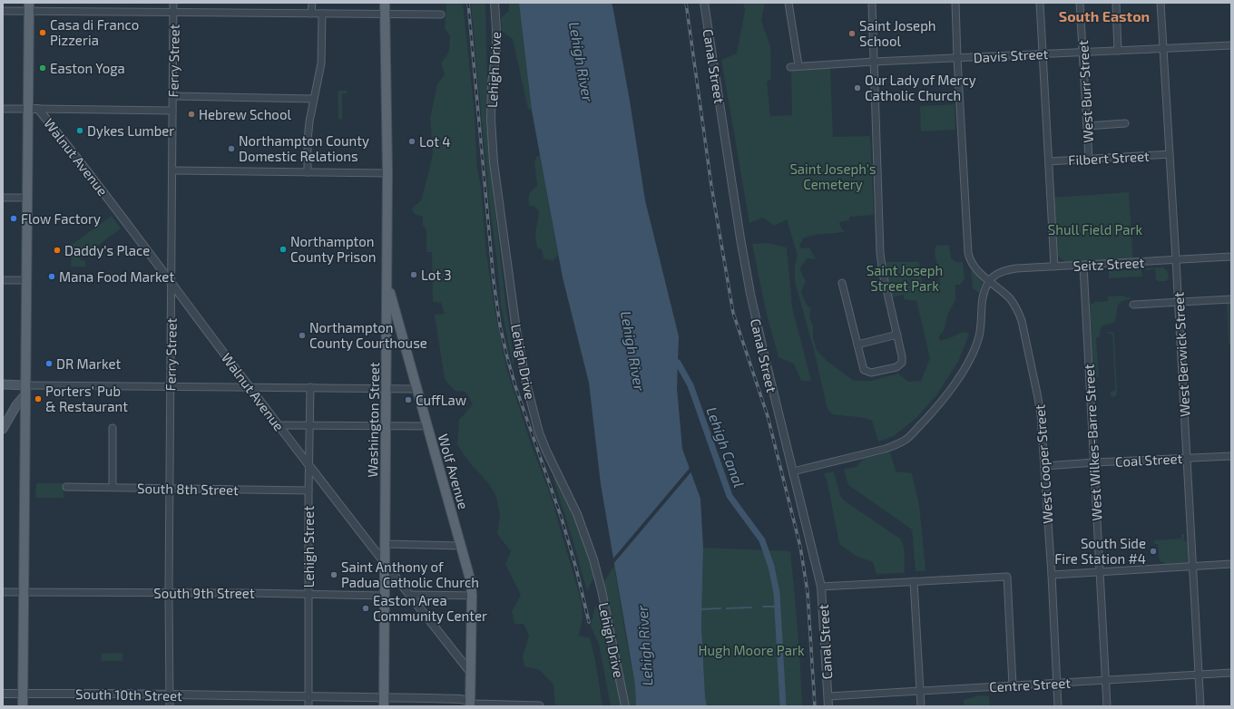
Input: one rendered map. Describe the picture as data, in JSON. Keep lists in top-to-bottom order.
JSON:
{
  "streets": {
    "main road": ["Washington Street", "Wolf Avenue"],
    "street": [
      "Davis Street",
      "Ferry Street",
      "Canal Street",
      "Lehigh Drive",
      "West Burr Street",
      "Walnut Avenue",
      "Filbert Street",
      "Seitz Street",
      "West Berwick Street",
      "West Wilkes-Barre Street",
      "Coal Street",
      "West Cooper Street",
      "South 8th Street",
      "Lehigh Street",
      "South 9th Street",
      "Centre Street",
      "South 10th Street"
    ]
  },
  "crossings": [
    ["Davis Street", "West Burr Street"],
    ["Davis Street", "West Berwick Street"],
    ["Davis Street", "West Cooper Street"],
    ["Ferry Street", "Walnut Avenue"],
    ["Ferry Street", "South 8th Street"],
    ["Ferry Street", "South 9th Street"],
    ["Ferry Street", "South 10th Street"],
    ["Canal Street", "Centre Street"],
    ["West Burr Street", "Filbert Street"],
    ["Walnut Avenue", "Washington Street"],
    ["Walnut Avenue", "Wolf Avenue"],
    ["Walnut Avenue", "Lehigh Street"],
    ["Filbert Street", "West Berwick Street"],
    ["Seitz Street", "West Berwick Street"],
    ["Seitz Street", "West Wilkes-Barre Street"],
    ["Seitz Street", "West Cooper Street"],
    ["West Berwick Street", "Coal Street"],
    ["West Berwick Street", "Centre Street"],
    ["Washington Street", "Wolf Avenue"],
    ["Washington Street", "South 9th Street"],
    ["Washington Street", "South 10th Street"],
    ["West Wilkes-Barre Street", "Coal Street"],
    ["West Wilkes-Barre Street", "Centre Street"],
    ["Coal Street", "West Cooper Street"],
    ["West Cooper Street", "Centre Street"],
    ["Wolf Avenue", "South 10th Street"],
    ["South 8th Street", "Lehigh Street"],
    ["Lehigh Street", "South 9th Street"],
    ["Lehigh Street", "South 10th Street"]
  ],
  "districts": ["South Easton"],
  "water": ["Lehigh River", "Lehigh Canal"],
  "parks": [
    "Saint Joseph's Cemetery",
    "Shull Field Park",
    "Saint Joseph Street Park",
    "Hugh Moore Park"
  ],
  "places": [
    "Casa di Franco Pizzeria",
    "Saint Joseph School",
    "Easton Yoga",
    "Our Lady of Mercy Catholic Church",
    "Hebrew School",
    "Dykes Lumber",
    "Lot 4",
    "Northampton County Domestic Relations",
    "Flow Factory",
    "Northampton County Prison",
    "Daddy's Place",
    "Lot 3",
    "Mana Food Market",
    "Northampton County Courthouse",
    "DR Market",
    "Porters' Pub & Restaurant",
    "CuffLaw",
    "South Side Fire Station #4",
    "Saint Anthony of Padua Catholic Church",
    "Easton Area Community Center"
  ]
}
